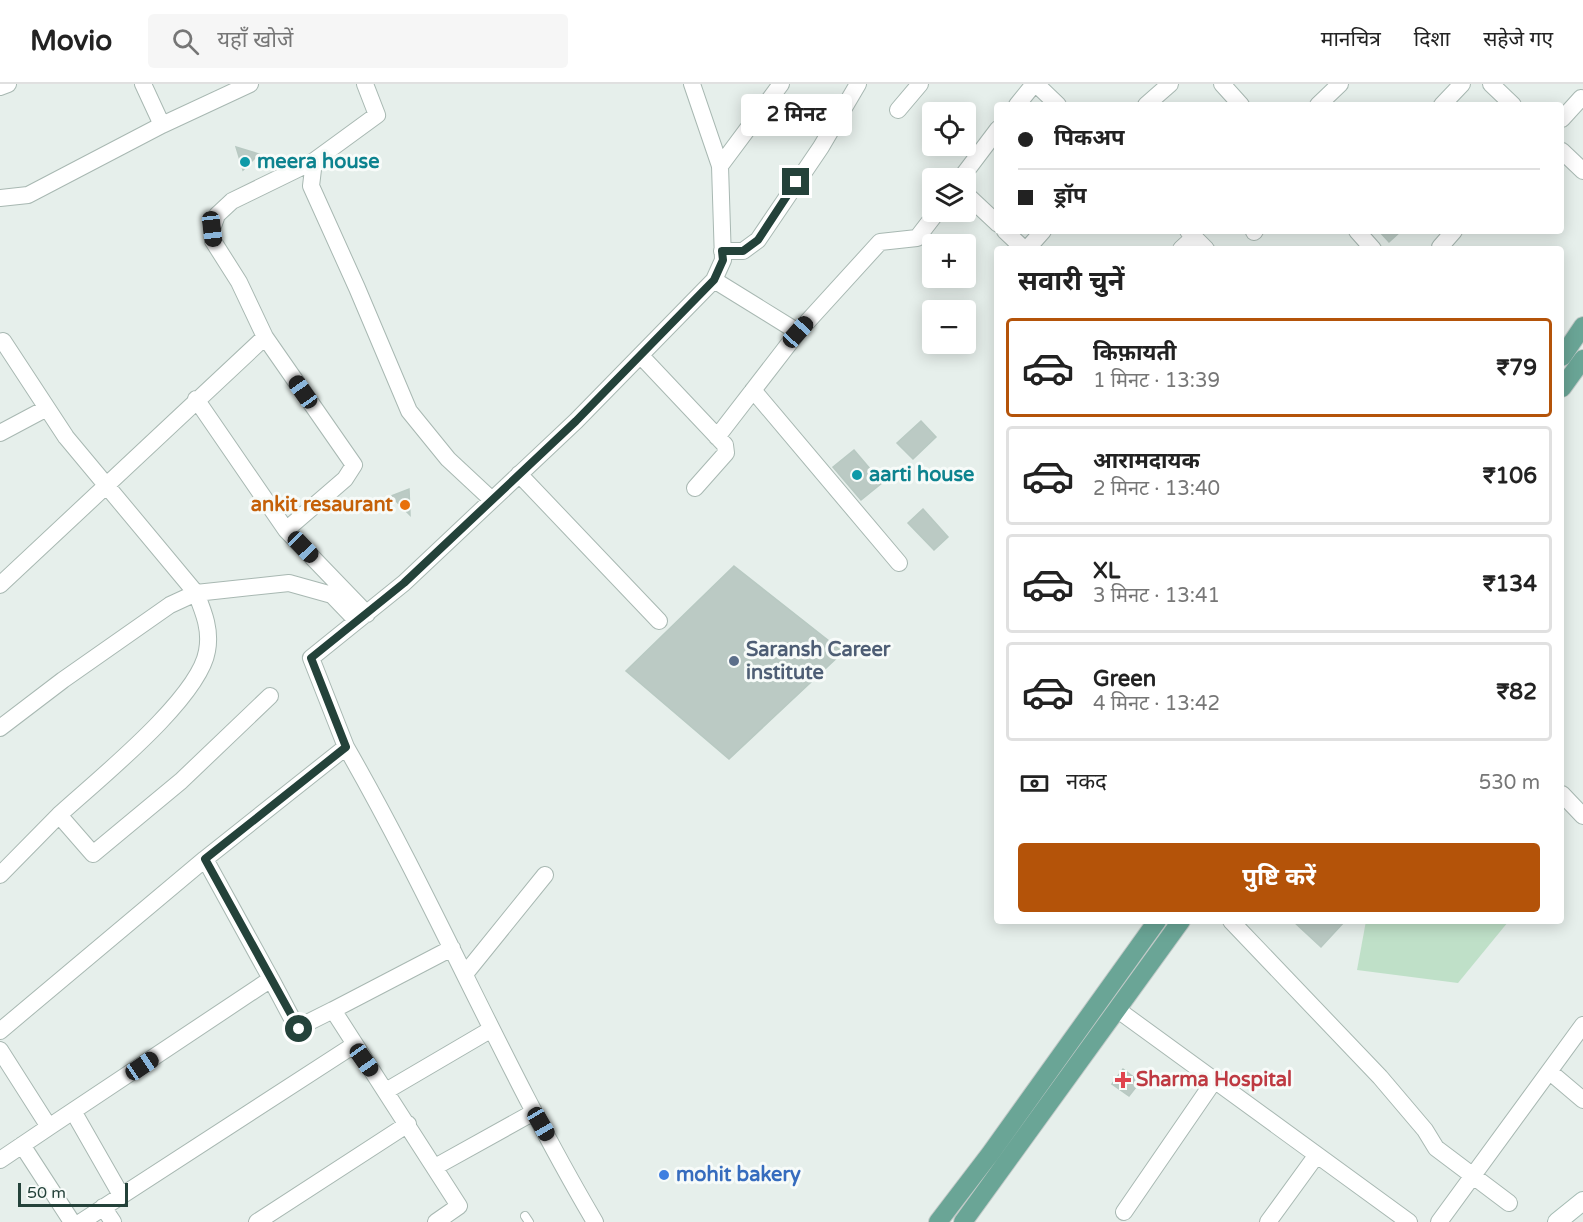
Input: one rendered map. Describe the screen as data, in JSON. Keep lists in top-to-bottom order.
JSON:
{
  "places": {
    "other": [
      "meera house",
      "aarti house",
      "ankit resaurant",
      "Saransh Career institute",
      "mohit bakery"
    ],
    "health": ["Sharma Hospital"]
  },
  "scale_bar": "50 m",
  "page": {
    "header": "Movio",
    "search": "यहाँ खोजें",
    "nav": ["मानचित्र", "दिशा", "सहेजे गए"],
    "bubble": "2 मिनट",
    "map_buttons": ["+", "−"],
    "banner": ["पिकअप", "ड्रॉप"],
    "heading": "सवारी चुनें",
    "list": [
      {
        "name": "किफ़ायती",
        "note": "1 मिनट · 13:39",
        "value": "₹79"
      },
      {
        "name": "आरामदायक",
        "note": "2 मिनट · 13:40",
        "value": "₹106"
      },
      {
        "name": "XL",
        "note": "3 मिनट · 13:41",
        "value": "₹134"
      },
      {
        "name": "Green",
        "note": "4 मिनट · 13:42",
        "value": "₹82"
      }
    ],
    "pay": ["नकद", "530 m"],
    "buttons": "पुष्टि करें",
    "scale": "50 m"
  }
}
